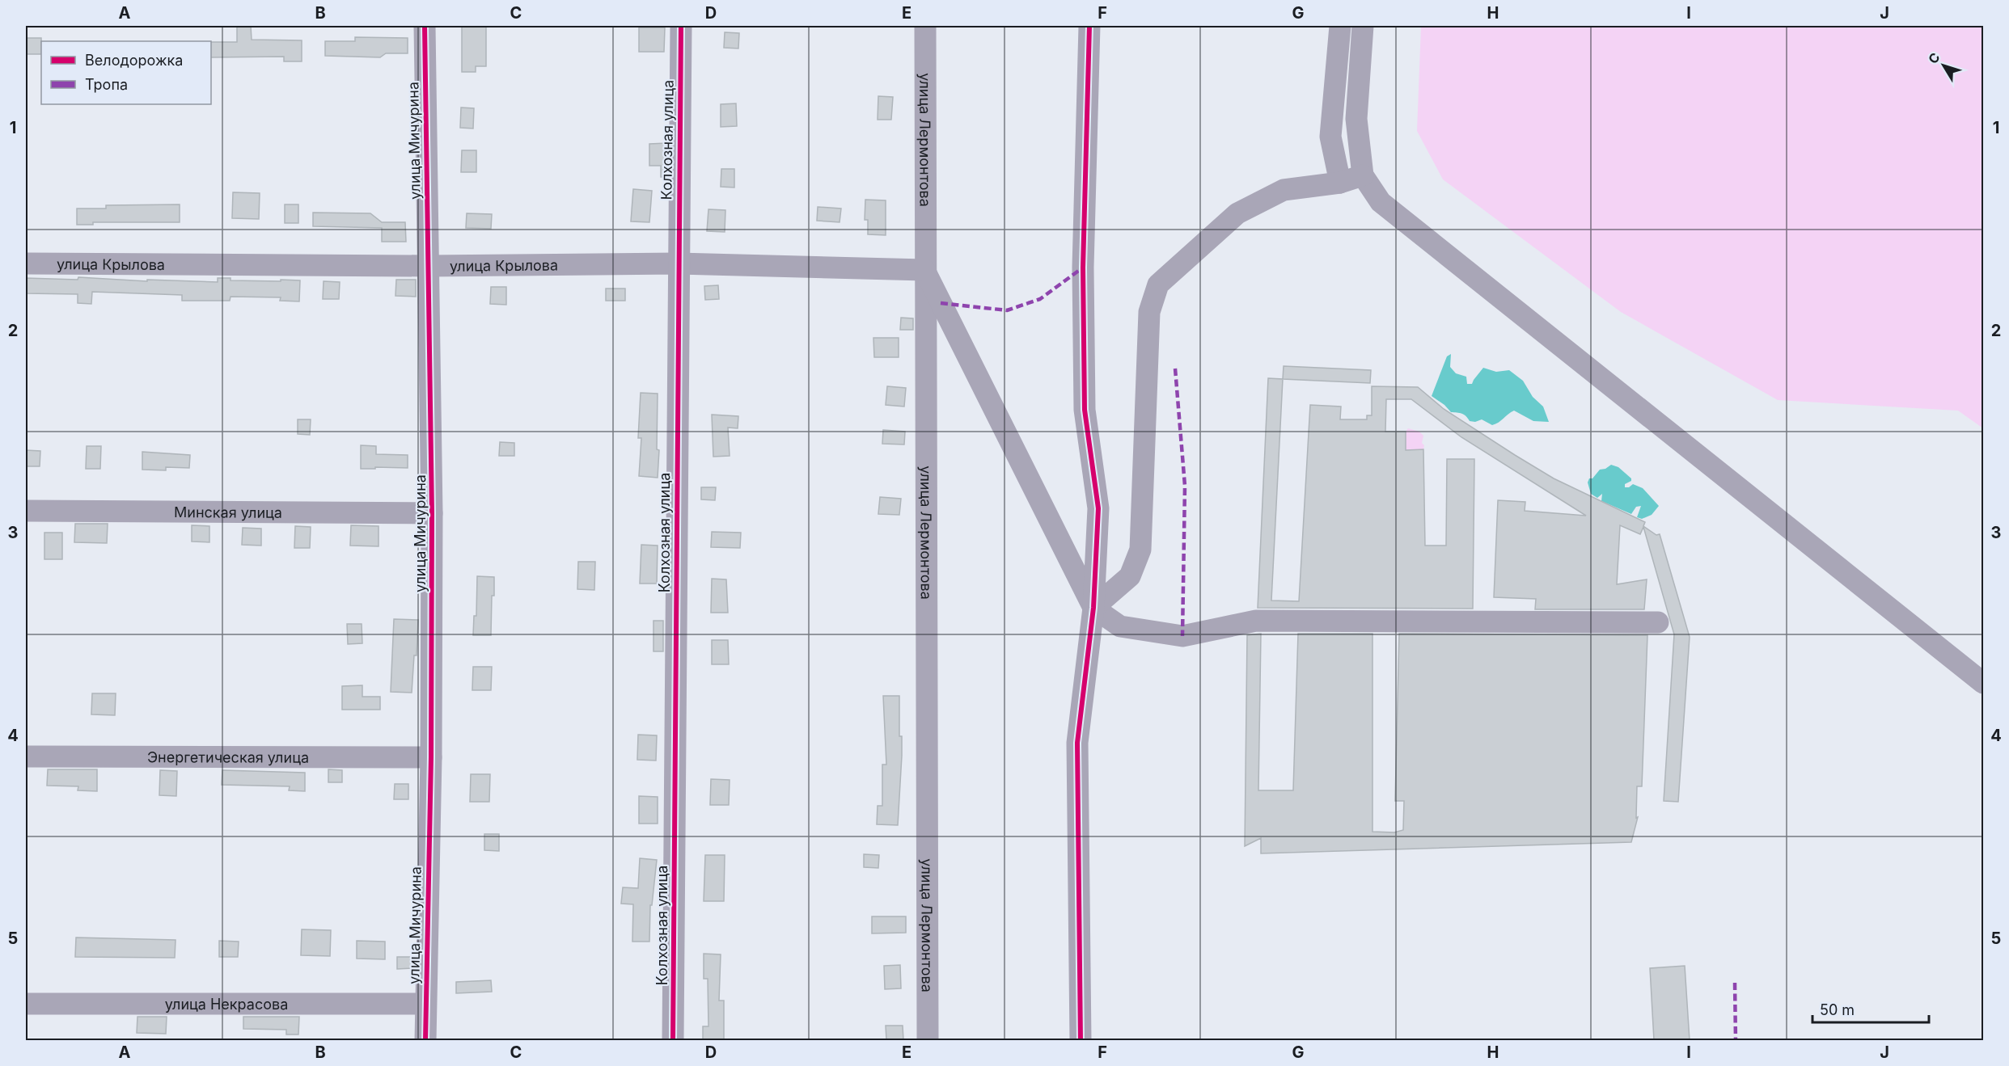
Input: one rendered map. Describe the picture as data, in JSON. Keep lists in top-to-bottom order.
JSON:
{
  "streets": {
    "street": [
      "Колхозная улица",
      "улица Мичурина",
      "улица Лермонтова",
      "улица Крылова",
      "Минская улица",
      "Энергетическая улица",
      "улица Некрасова"
    ]
  },
  "crossings": [
    ["Колхозная улица", "улица Крылова"],
    ["улица Мичурина", "улица Крылова"],
    ["улица Мичурина", "Минская улица"],
    ["улица Мичурина", "Энергетическая улица"],
    ["улица Мичурина", "улица Некрасова"],
    ["улица Лермонтова", "улица Крылова"]
  ],
  "legend": ["Велодорожка", "Тропа"],
  "scale_bar": "50 m",
  "north": "top left",
  "grid": {
    "columns": [
      "A",
      "B",
      "C",
      "D",
      "E",
      "F",
      "G",
      "H",
      "I",
      "J"
    ],
    "rows": [
      "1",
      "2",
      "3",
      "4",
      "5"
    ]
  }
}
